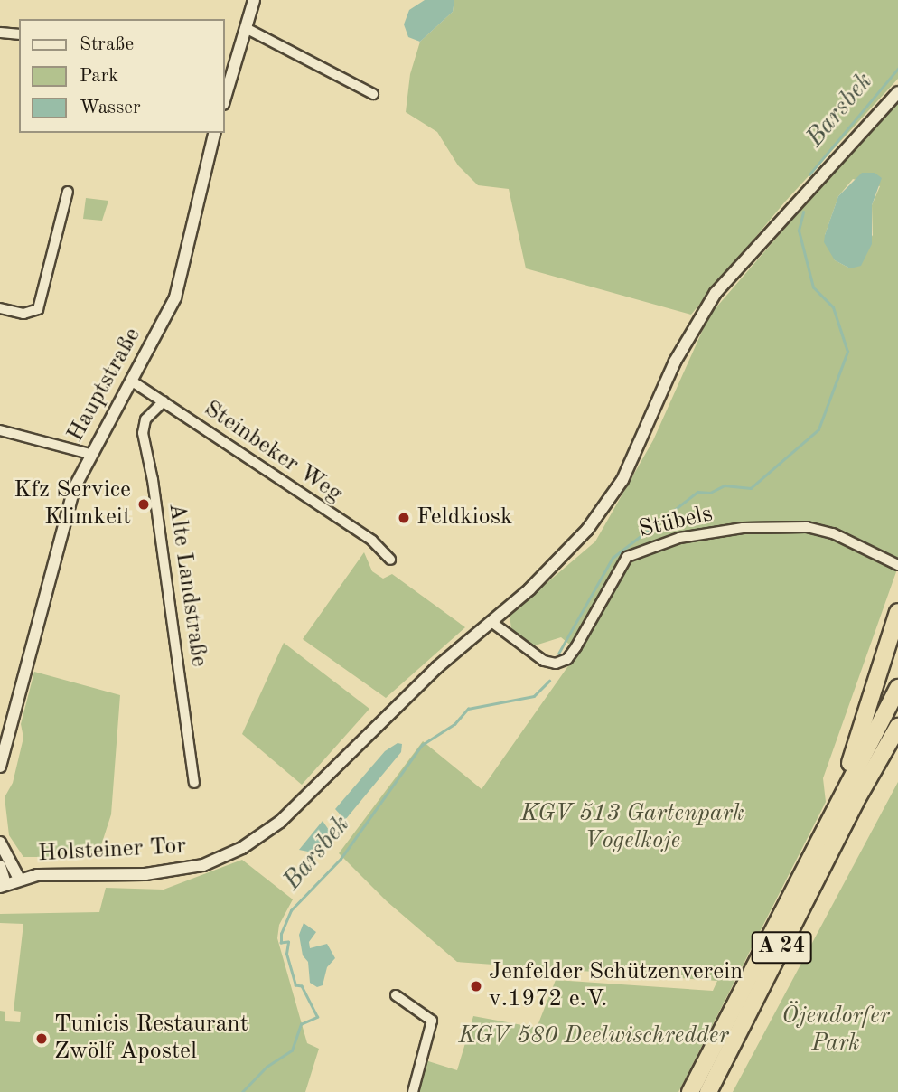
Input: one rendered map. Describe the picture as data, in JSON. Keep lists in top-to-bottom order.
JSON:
{
  "streets": {
    "highway": ["A 24"],
    "main road": ["Hauptstraße", "Holsteiner Tor"],
    "street": ["Steinbeker Weg", "Stübels", "Alte Landstraße"]
  },
  "crossings": [
    ["Hauptstraße", "Steinbeker Weg"],
    ["Steinbeker Weg", "Alte Landstraße"],
    ["Stübels", "Holsteiner Tor"]
  ],
  "water": ["Barsbek"],
  "parks": ["KGV 513 Gartenpark Vogelkoje", "Öjendorfer Park", "KGV 580 Deelwischredder"],
  "places": [
    "Kfz Service Klimkeit",
    "Feldkiosk",
    "Jenfelder Schützenverein v.1972 e.V.",
    "Tunicis Restaurant Zwölf Apostel"
  ],
  "legend": ["Straße", "Park", "Wasser"]
}
